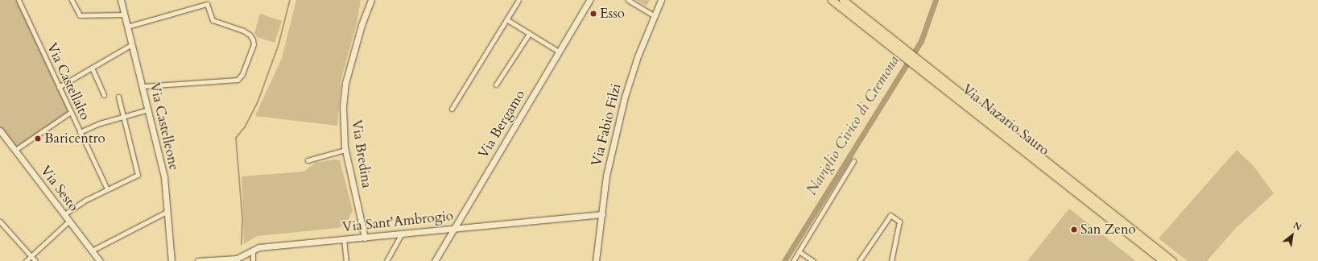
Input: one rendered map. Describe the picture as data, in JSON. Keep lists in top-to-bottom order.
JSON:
{
  "streets": {
    "highway": ["Via Nazario Sauro"],
    "street": [
      "Via Castellalto",
      "Via Bergamo",
      "Via Fabio Filzi",
      "Via Castelleone",
      "Via Bredina",
      "Via Sesto",
      "Via Sant'Ambrogio"
    ]
  },
  "crossings": [
    ["Via Bergamo", "Via Sant'Ambrogio"],
    ["Via Fabio Filzi", "Via Sant'Ambrogio"],
    ["Via Bredina", "Via Sant'Ambrogio"]
  ],
  "water": ["Naviglio Civico di Cremona"],
  "places": ["Esso", "Baricentro", "San Zeno"],
  "north": "top right"
}
